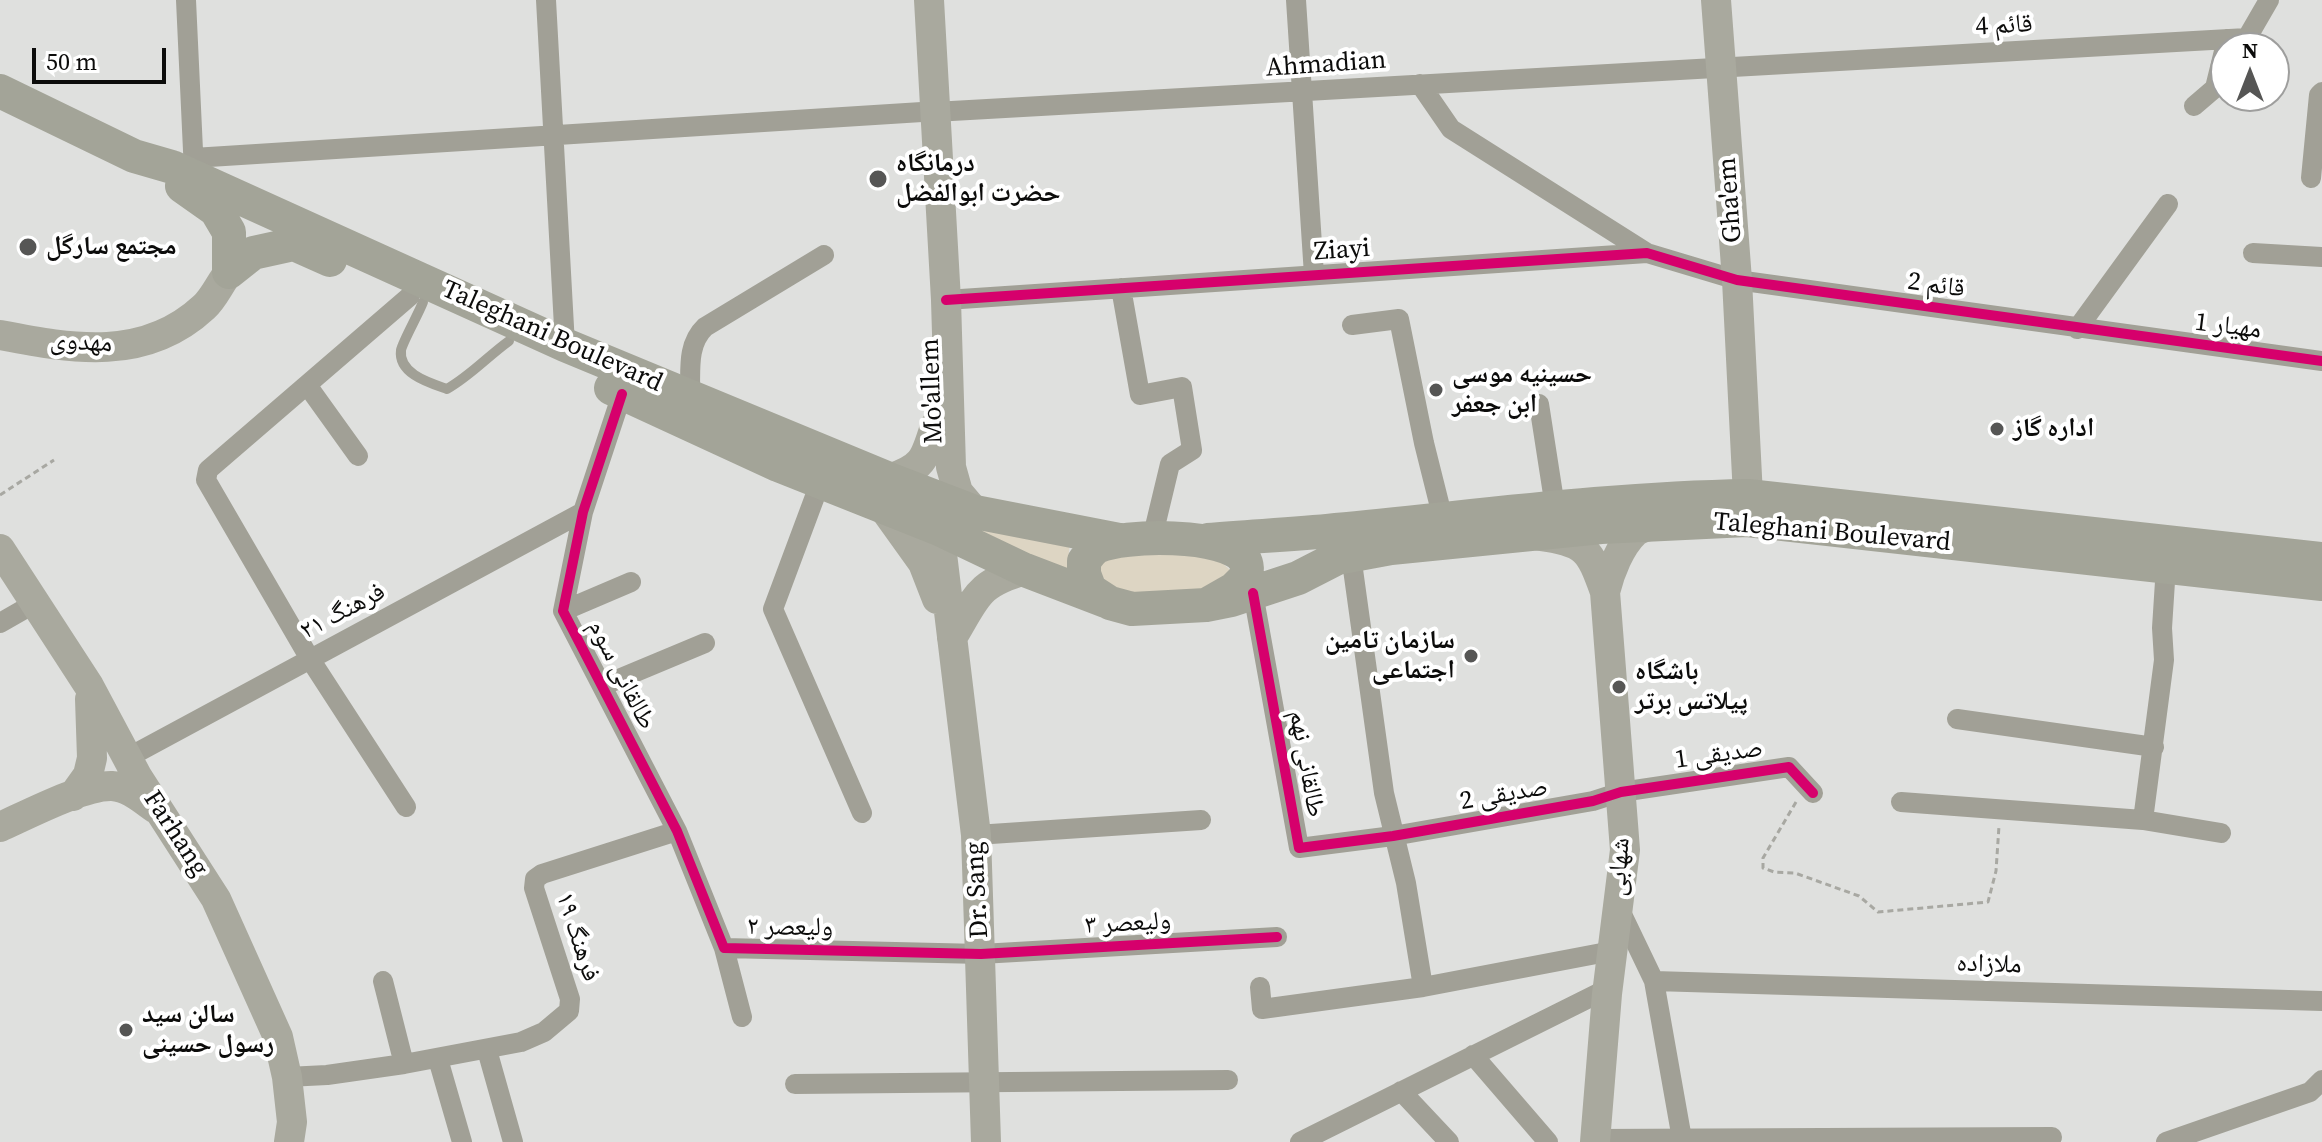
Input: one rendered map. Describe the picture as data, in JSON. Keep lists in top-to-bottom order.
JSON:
{
  "streets": {
    "main road": [
      "Gha'em",
      "Taleghani Boulevard",
      "مهدوی",
      "Mo'allem",
      "Farhang",
      "شهابی",
      "Dr. Sang"
    ],
    "street": [
      "قائم 4",
      "Ahmadian",
      "Ziayi",
      "قائم 2",
      "مهیار 1",
      "فرهنگ ۲۱",
      "طالقانی سوم",
      "صدیقی 1",
      "طالقانی نهم",
      "صدیقی 2",
      "ولیعصر ٣",
      "ولیعصر ٢",
      "فرهنگ ۱۹",
      "ملازاده"
    ]
  },
  "crossings": [
    ["قائم 4", "Ahmadian"],
    ["قائم 4", "Gha'em"],
    ["Ahmadian", "Gha'em"],
    ["Ahmadian", "Taleghani Boulevard"],
    ["Ahmadian", "Mo'allem"],
    ["Gha'em", "Ziayi"],
    ["Gha'em", "قائم 2"],
    ["Gha'em", "Taleghani Boulevard"],
    ["Ziayi", "قائم 2"],
    ["Ziayi", "Mo'allem"],
    ["قائم 2", "مهیار 1"],
    ["Taleghani Boulevard", "مهدوی"],
    ["Taleghani Boulevard", "Mo'allem"],
    ["Taleghani Boulevard", "طالقانی سوم"],
    ["Taleghani Boulevard", "طالقانی نهم"],
    ["Taleghani Boulevard", "Dr. Sang"],
    ["فرهنگ ۲۱", "طالقانی سوم"],
    ["فرهنگ ۲۱", "Farhang"],
    ["طالقانی سوم", "ولیعصر ٢"],
    ["طالقانی سوم", "فرهنگ ۱۹"],
    ["صدیقی 1", "صدیقی 2"],
    ["صدیقی 1", "شهابی"],
    ["طالقانی نهم", "صدیقی 2"],
    ["صدیقی 2", "شهابی"],
    ["Farhang", "فرهنگ ۱۹"],
    ["Dr. Sang", "ولیعصر ٣"],
    ["Dr. Sang", "ولیعصر ٢"],
    ["ولیعصر ٣", "ولیعصر ٢"],
    ["ولیعصر ٢", "فرهنگ ۱۹"]
  ],
  "places": [
    "درمانگاه حضرت ابوالفضل",
    "مجتمع سارگل",
    "حسینیه موسی ابن جعفر",
    "اداره گاز",
    "سازمان تامین اجتماعی",
    "باشگاه پیلاتس برتر",
    "سالن سید رسول حسینی"
  ],
  "scale_bar": "50 m",
  "north": "top"
}
